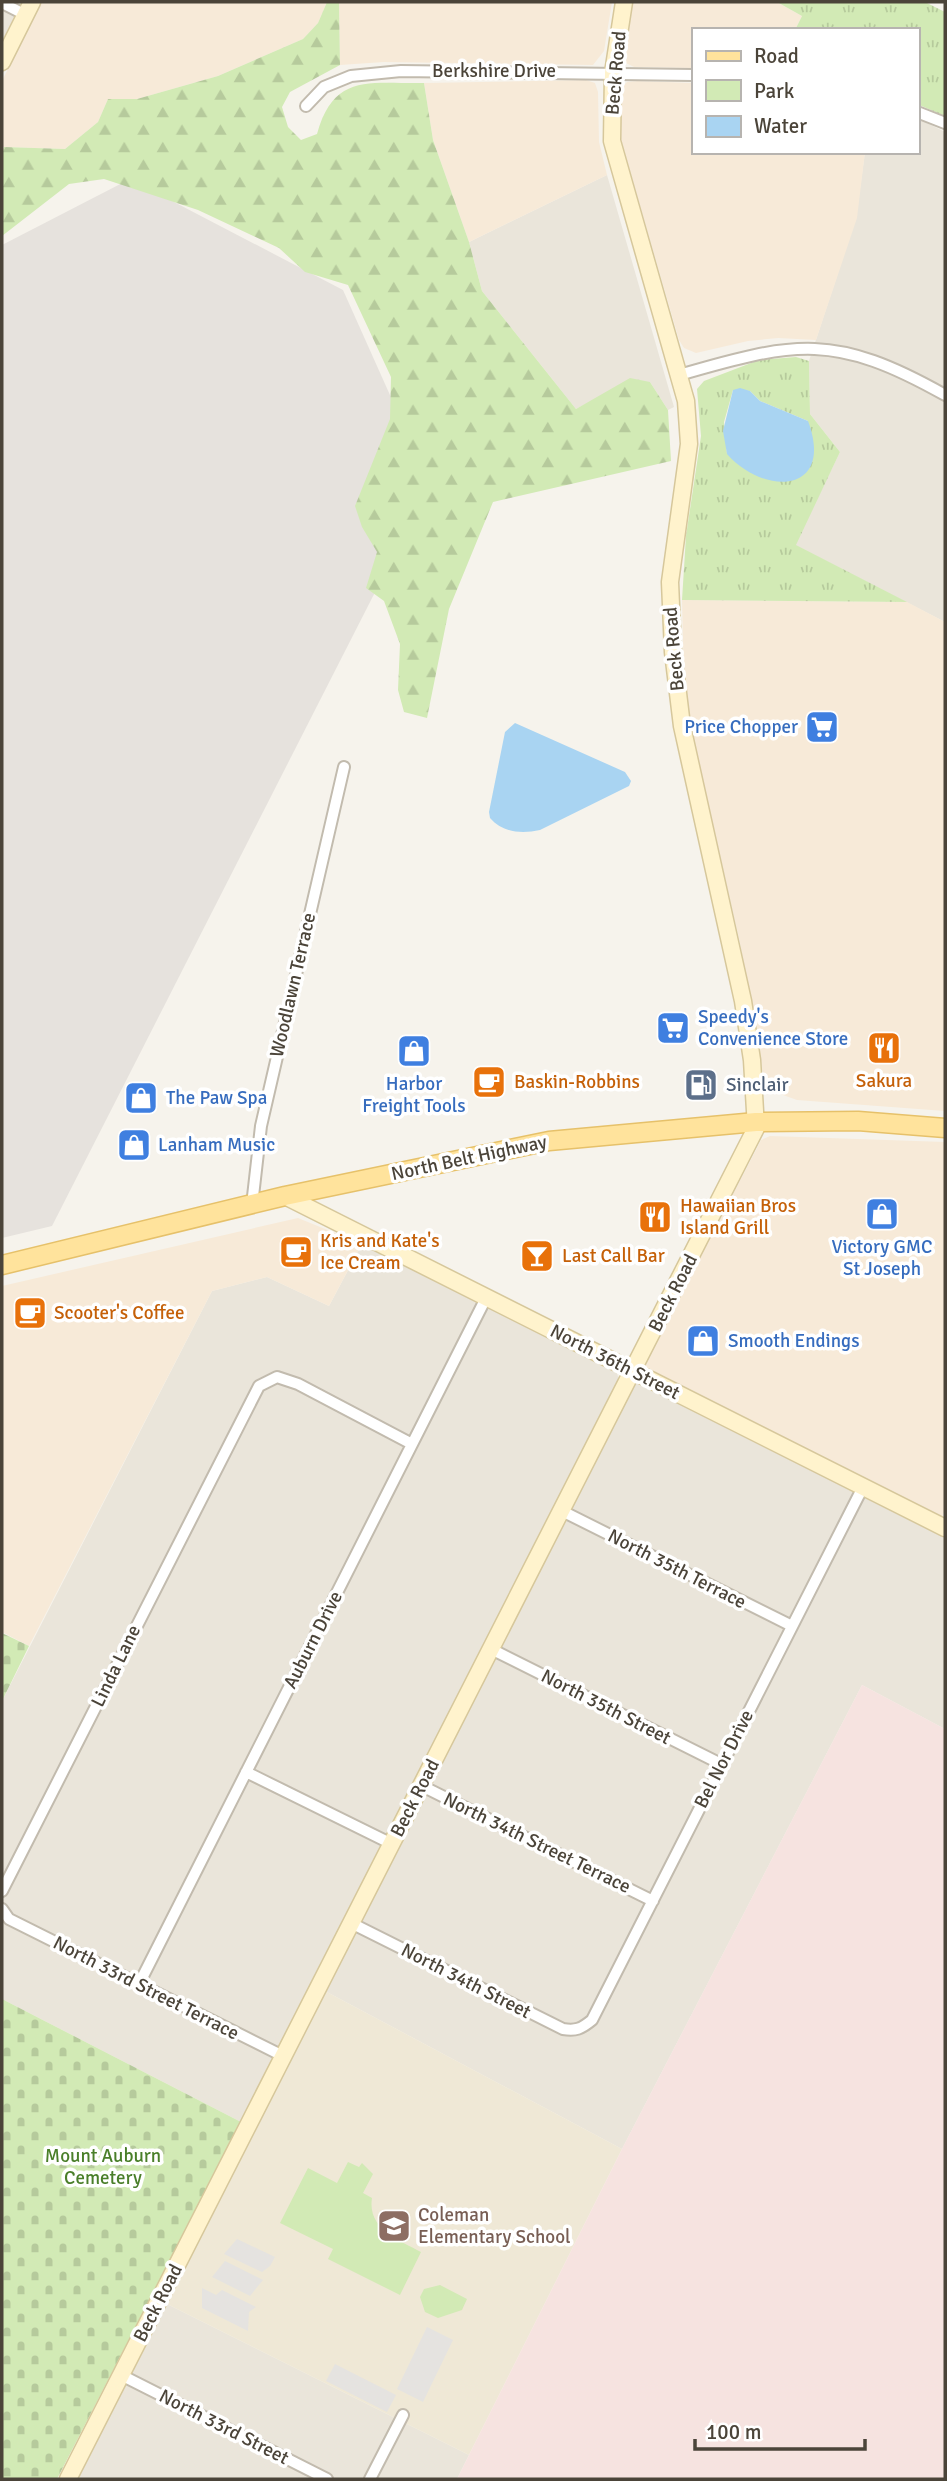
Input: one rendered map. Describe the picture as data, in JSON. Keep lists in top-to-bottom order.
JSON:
{
  "streets": {
    "main road": ["North Belt Highway"],
    "street": [
      "Berkshire Drive",
      "Beck Road",
      "Woodlawn Terrace",
      "North 36th Street",
      "North 35th Terrace",
      "Auburn Drive",
      "Linda Lane",
      "North 35th Street",
      "Bel Nor Drive",
      "North 34th Street Terrace",
      "North 34th Street",
      "North 33rd Street Terrace",
      "North 33rd Street"
    ]
  },
  "crossings": [
    ["Berkshire Drive", "Beck Road"],
    ["Beck Road", "North Belt Highway"],
    ["Beck Road", "North 36th Street"],
    ["Beck Road", "North 35th Terrace"],
    ["Beck Road", "North 35th Street"],
    ["Beck Road", "North 34th Street Terrace"],
    ["Beck Road", "North 34th Street"],
    ["Beck Road", "North 33rd Street Terrace"],
    ["Beck Road", "North 33rd Street"],
    ["Woodlawn Terrace", "North Belt Highway"],
    ["North Belt Highway", "North 36th Street"],
    ["North 36th Street", "Auburn Drive"],
    ["North 36th Street", "Bel Nor Drive"],
    ["North 35th Terrace", "Bel Nor Drive"],
    ["Auburn Drive", "Linda Lane"],
    ["Auburn Drive", "North 33rd Street Terrace"],
    ["North 35th Street", "Bel Nor Drive"],
    ["Bel Nor Drive", "North 34th Street Terrace"],
    ["Bel Nor Drive", "North 34th Street"]
  ],
  "parks": ["Mount Auburn Cemetery"],
  "places": {
    "supermarket": ["Price Chopper", "Speedy's Convenience Store"],
    "restaurant": ["Sakura", "Hawaiian Bros Island Grill"],
    "shop": [
      "Harbor Freight Tools",
      "The Paw Spa",
      "Lanham Music",
      "Victory GMC St Joseph",
      "Smooth Endings"
    ],
    "cafe": ["Baskin-Robbins", "Kris and Kate's Ice Cream", "Scooter's Coffee"],
    "fuel station": ["Sinclair"],
    "bar": ["Last Call Bar"],
    "school or university": ["Coleman Elementary School"]
  },
  "legend": ["Road", "Park", "Water"],
  "scale_bar": "100 m"
}
